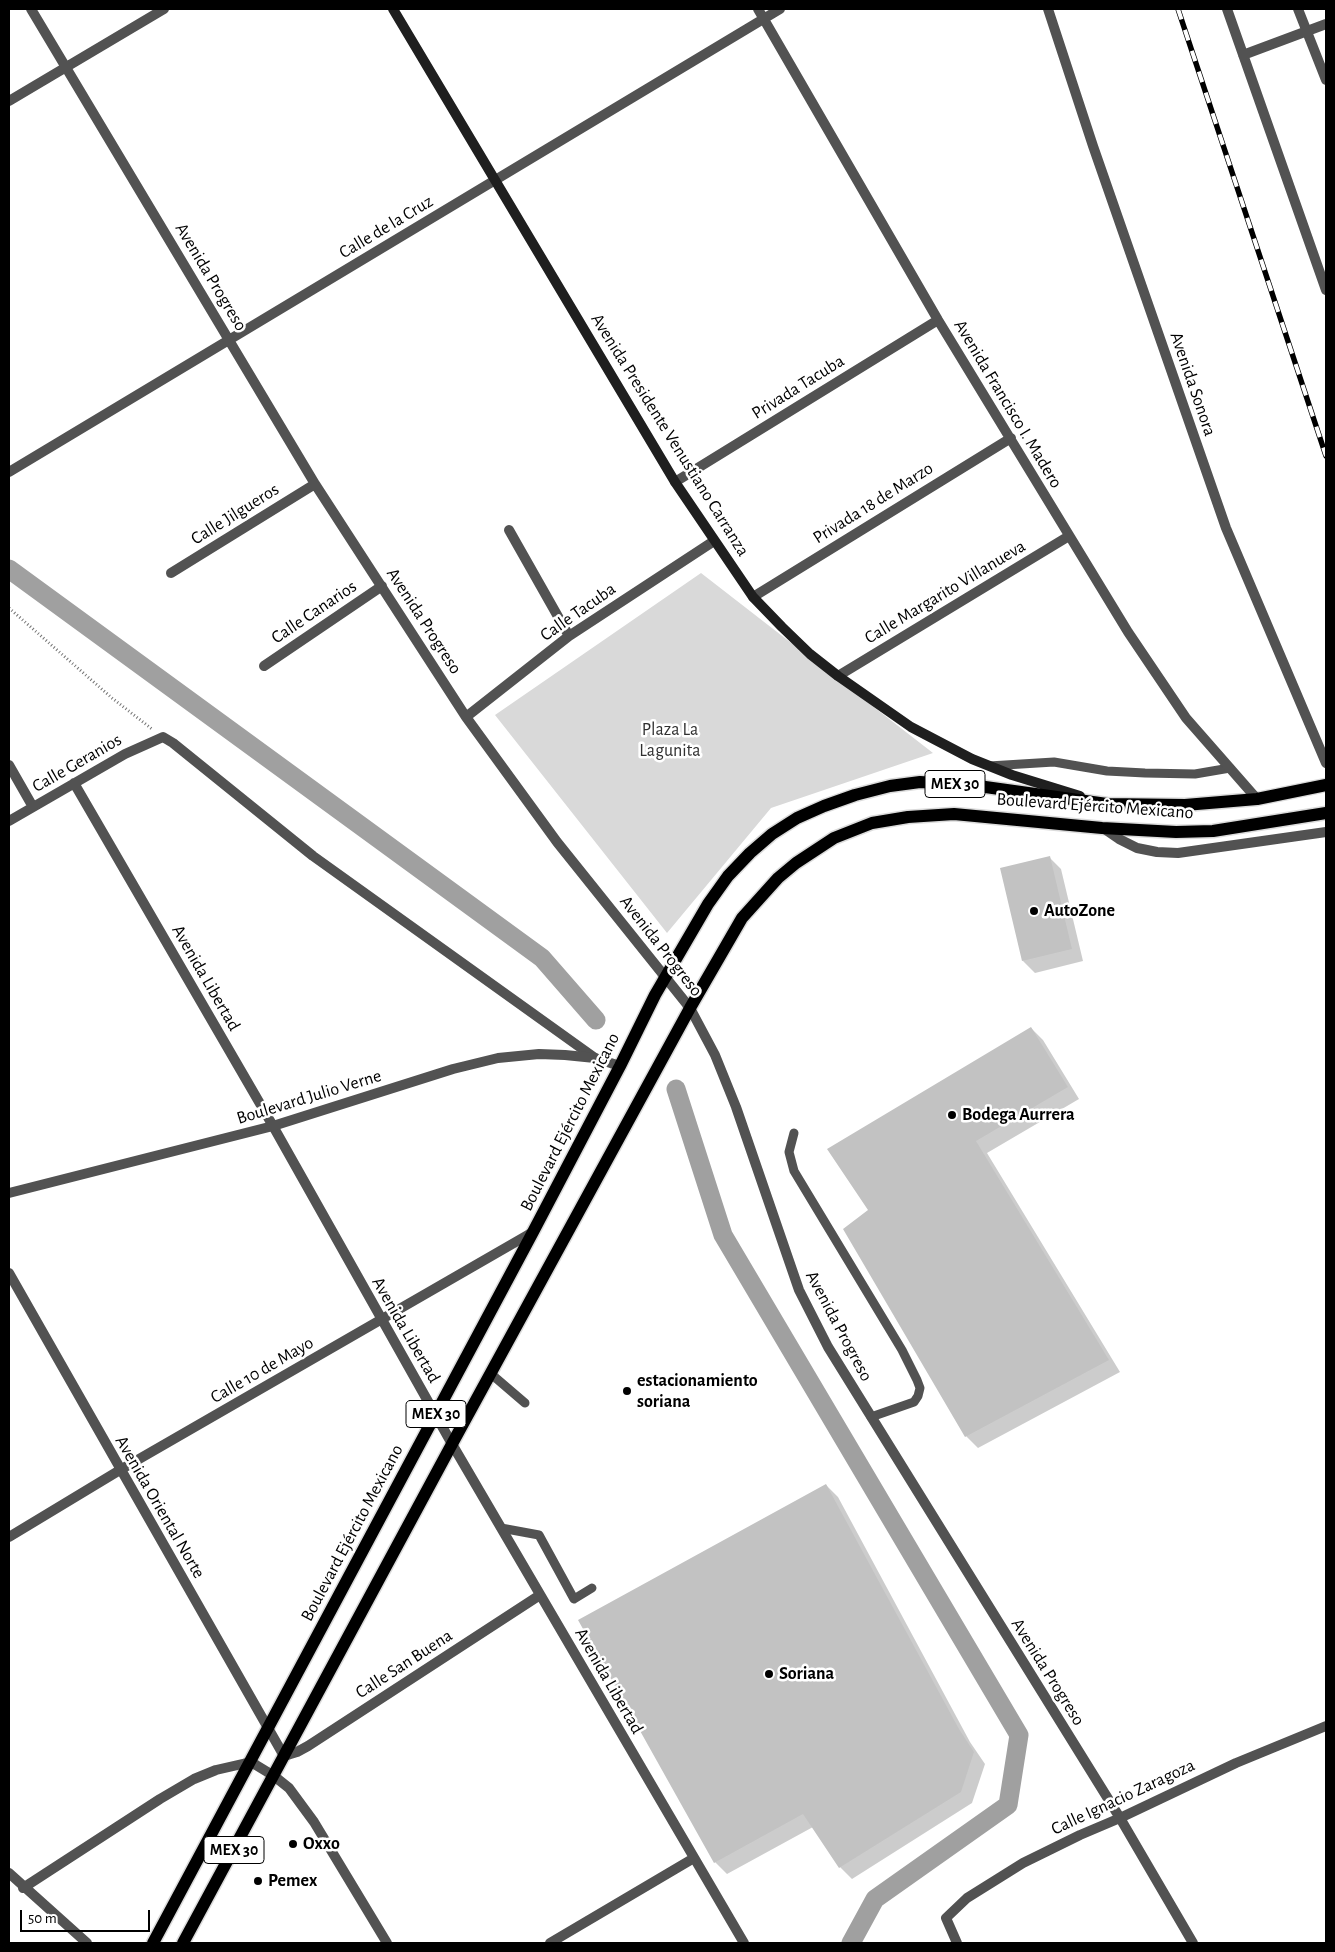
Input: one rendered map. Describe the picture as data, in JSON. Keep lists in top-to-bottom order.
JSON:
{
  "streets": {
    "main road": ["Avenida Presidente Venustiano Carranza", "MEX 30", "Boulevard Ejército Mexicano"],
    "street": [
      "Calle de la Cruz",
      "Avenida Progreso",
      "Avenida Sonora",
      "Privada Tacuba",
      "Avenida Francisco I. Madero",
      "Privada 18 de Marzo",
      "Calle Jilgueros",
      "Calle Margarito Villanueva",
      "Calle Canarios",
      "Calle Tacuba",
      "Calle Geranios",
      "Avenida Libertad",
      "Boulevard Julio Verne",
      "Calle 10 de Mayo",
      "Avenida Oriental Norte",
      "Calle San Buena",
      "Calle Ignacio Zaragoza"
    ]
  },
  "crossings": [
    ["Calle de la Cruz", "Avenida Progreso"],
    ["Calle de la Cruz", "Avenida Francisco I. Madero"],
    ["Calle de la Cruz", "Avenida Presidente Venustiano Carranza"],
    ["Avenida Progreso", "Calle Jilgueros"],
    ["Avenida Progreso", "Calle Canarios"],
    ["Avenida Progreso", "Calle Tacuba"],
    ["Avenida Progreso", "Boulevard Ejército Mexicano"],
    ["Avenida Progreso", "Calle Ignacio Zaragoza"],
    ["Privada Tacuba", "Avenida Francisco I. Madero"],
    ["Privada Tacuba", "Avenida Presidente Venustiano Carranza"],
    ["Avenida Francisco I. Madero", "Privada 18 de Marzo"],
    ["Avenida Francisco I. Madero", "Calle Margarito Villanueva"],
    ["Avenida Francisco I. Madero", "Boulevard Ejército Mexicano"],
    ["Avenida Presidente Venustiano Carranza", "Privada 18 de Marzo"],
    ["Avenida Presidente Venustiano Carranza", "Calle Margarito Villanueva"],
    ["Avenida Presidente Venustiano Carranza", "Calle Tacuba"],
    ["Avenida Presidente Venustiano Carranza", "Boulevard Ejército Mexicano"],
    ["Calle Geranios", "Avenida Libertad"],
    ["Boulevard Ejército Mexicano", "Avenida Libertad"],
    ["Boulevard Ejército Mexicano", "Boulevard Julio Verne"],
    ["Boulevard Ejército Mexicano", "Calle 10 de Mayo"],
    ["Boulevard Ejército Mexicano", "Avenida Oriental Norte"],
    ["Boulevard Ejército Mexicano", "Calle San Buena"],
    ["Avenida Libertad", "Boulevard Julio Verne"],
    ["Avenida Libertad", "Calle 10 de Mayo"],
    ["Avenida Libertad", "Calle San Buena"],
    ["Calle 10 de Mayo", "Avenida Oriental Norte"],
    ["Avenida Oriental Norte", "Calle San Buena"]
  ],
  "parks": ["Plaza La Lagunita"],
  "places": [
    "AutoZone",
    "Bodega Aurrera",
    "estacionamiento soriana",
    "Soriana",
    "Oxxo",
    "Pemex"
  ],
  "scale_bar": "50 m"
}
